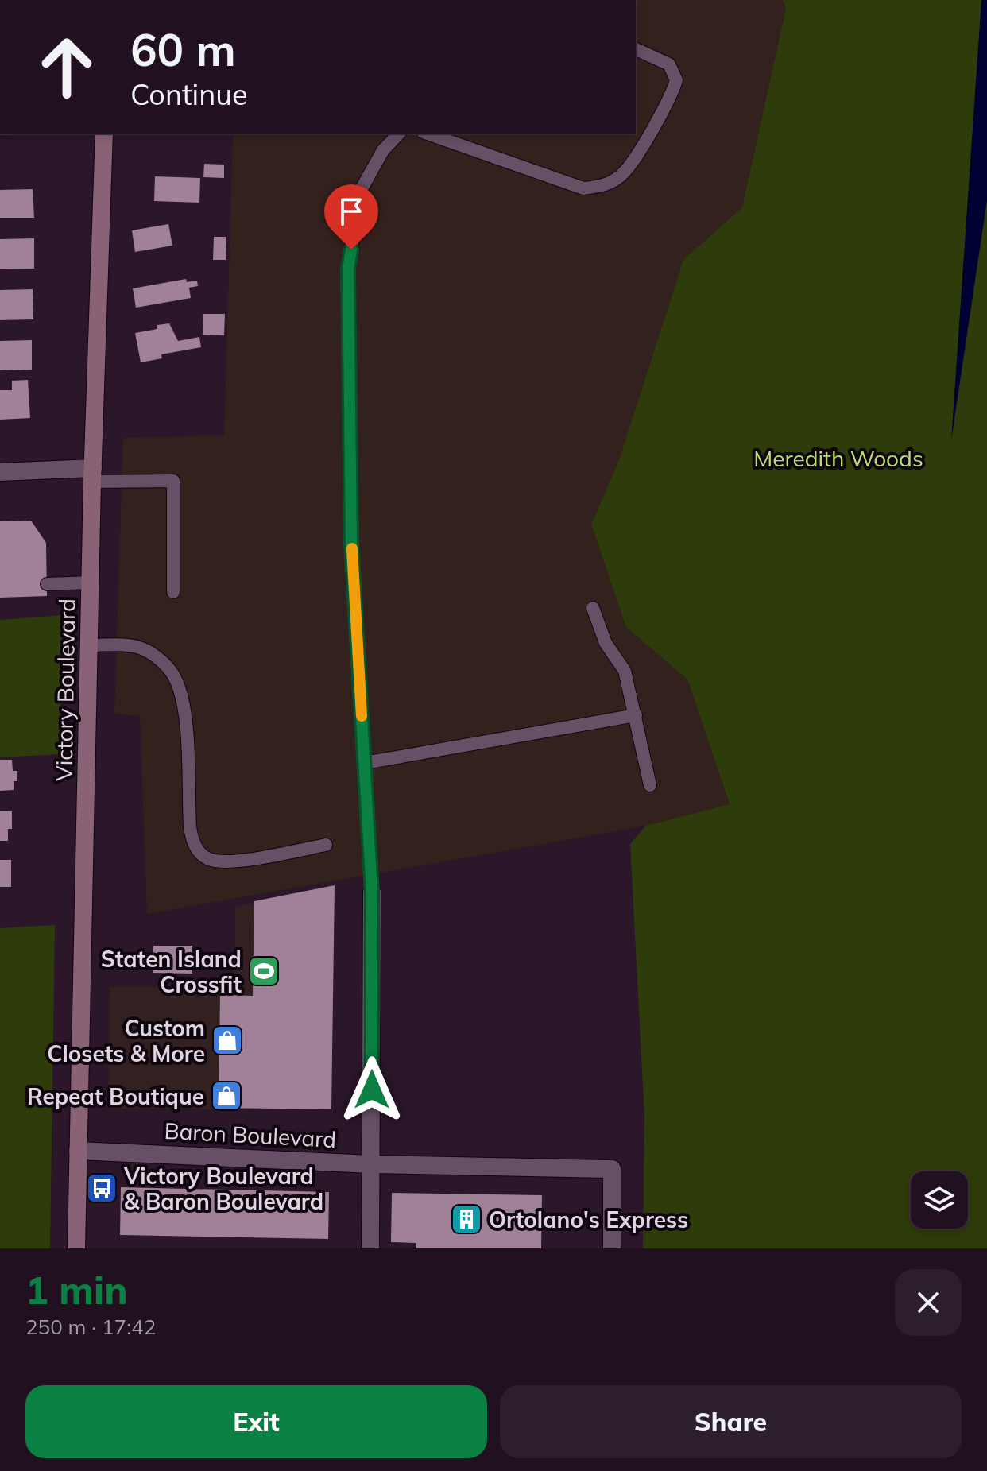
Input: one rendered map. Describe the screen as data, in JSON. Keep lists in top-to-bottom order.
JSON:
{
  "streets": {
    "main road": ["Victory Boulevard"],
    "street": ["Baron Boulevard"]
  },
  "crossings": [
    ["Victory Boulevard", "Baron Boulevard"]
  ],
  "parks": ["Meredith Woods"],
  "places": {
    "sports": ["Staten Island Crossfit"],
    "shop": ["Custom Closets & More", "Repeat Boutique"],
    "bus stop": ["Victory Boulevard & Baron Boulevard"],
    "building": ["Ortolano's Express"]
  },
  "page": {
    "turn": ["60 m", "Continue"],
    "heading": ["1 min", "250 m · 17:42"],
    "buttons": ["Exit", "Share"]
  }
}
